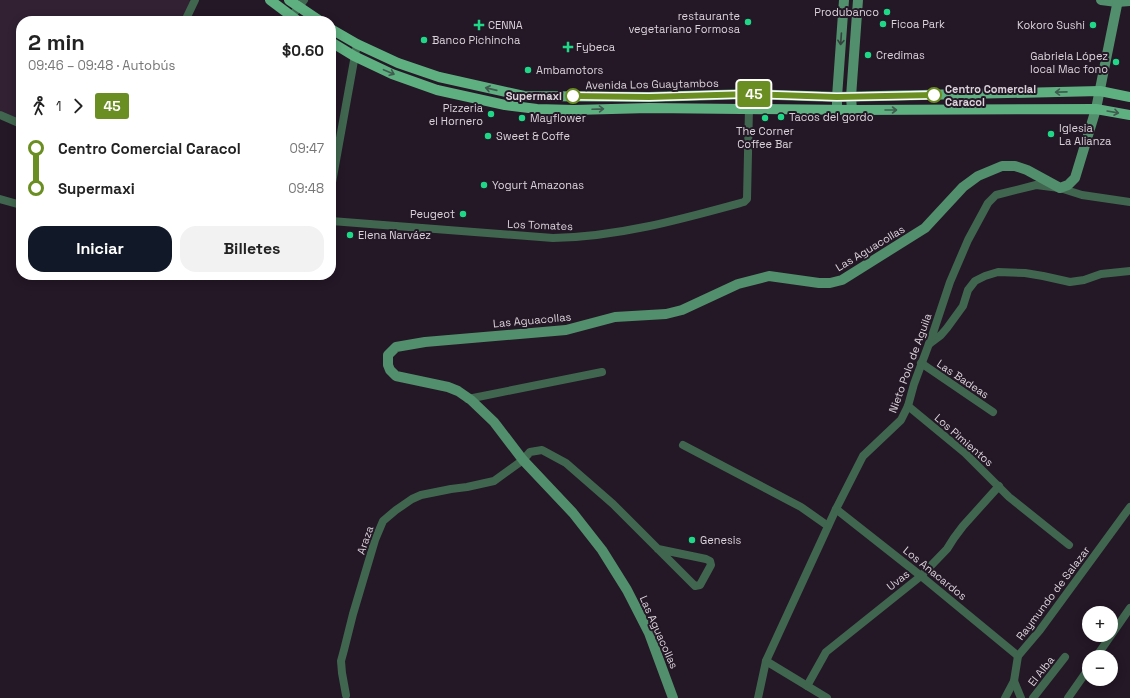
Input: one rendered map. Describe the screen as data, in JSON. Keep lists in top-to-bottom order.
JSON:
{
  "streets": {
    "main road": ["Avenida Los Guaytambos"],
    "street": [
      "Los Tomates",
      "Las Aguacollas",
      "Nieto Polo de Aguila",
      "Las Badeas",
      "Los Pimientos",
      "Araza",
      "Los Anacardos",
      "Uvas",
      "Raymundo de Salazar",
      "El Alba"
    ]
  },
  "crossings": [
    ["Las Aguacollas", "Nieto Polo de Aguila"],
    ["Las Aguacollas", "Araza"],
    ["Nieto Polo de Aguila", "Las Badeas"],
    ["Nieto Polo de Aguila", "Los Pimientos"],
    ["Nieto Polo de Aguila", "Los Anacardos"],
    ["Los Pimientos", "Uvas"],
    ["Los Anacardos", "Uvas"],
    ["Los Anacardos", "Raymundo de Salazar"]
  ],
  "places": {
    "other": [
      "Produbanco",
      "restaurante vegetariano Formosa",
      "Ficoa Park",
      "Kokoro Sushi",
      "Banco Pichincha",
      "Credimas",
      "Gabriela López local Mac fono",
      "Ambamotors",
      "Centro Comercial Caracol",
      "Supermaxi",
      "Pizzeria el Hornero",
      "Tacos del gordo",
      "Mayflower",
      "The Corner Coffee Bar",
      "Iglesia La Alianza",
      "Sweet & Coffe",
      "Yogurt Amazonas",
      "Peugeot",
      "Elena Narváez",
      "Genesis"
    ],
    "health": ["CENNA", "Fybeca"]
  },
  "lines": ["bus line 45"],
  "page": {
    "on_map": "45",
    "heading": ["2 min", "09:46 – 09:48 · Autobús", "$0.60"],
    "legs": ["1", "45"],
    "list": [
      {
        "name": "Centro Comercial Caracol",
        "value": "09:47"
      },
      {
        "name": "Supermaxi",
        "value": "09:48"
      }
    ],
    "buttons": ["Iniciar", "Billetes"],
    "map_buttons": ["+", "−"]
  }
}
